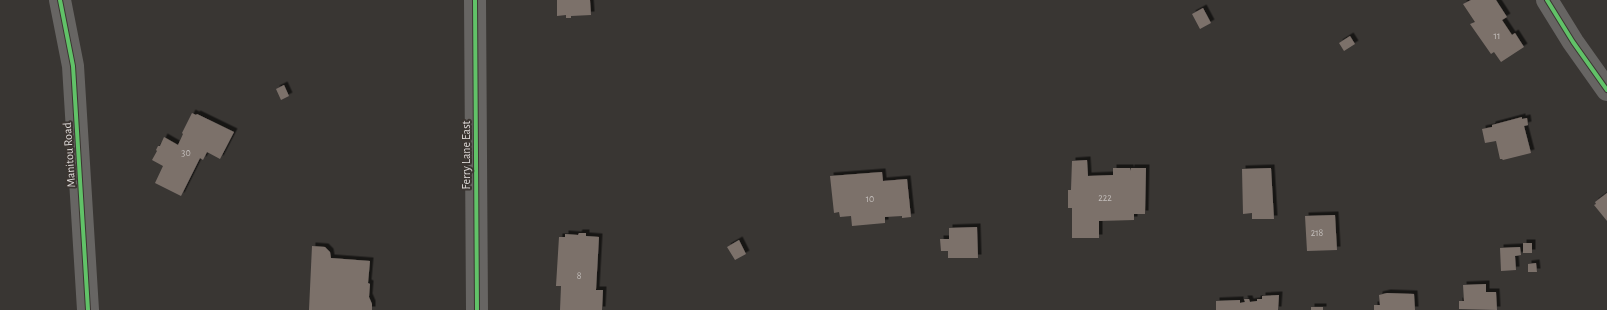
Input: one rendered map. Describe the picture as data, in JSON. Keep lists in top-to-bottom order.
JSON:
{
  "streets": {
    "street": ["Manitou Road", "Ferry Lane East"]
  },
  "house_numbers": [
    "11",
    "30",
    "222",
    "10",
    "218",
    "8"
  ]
}
